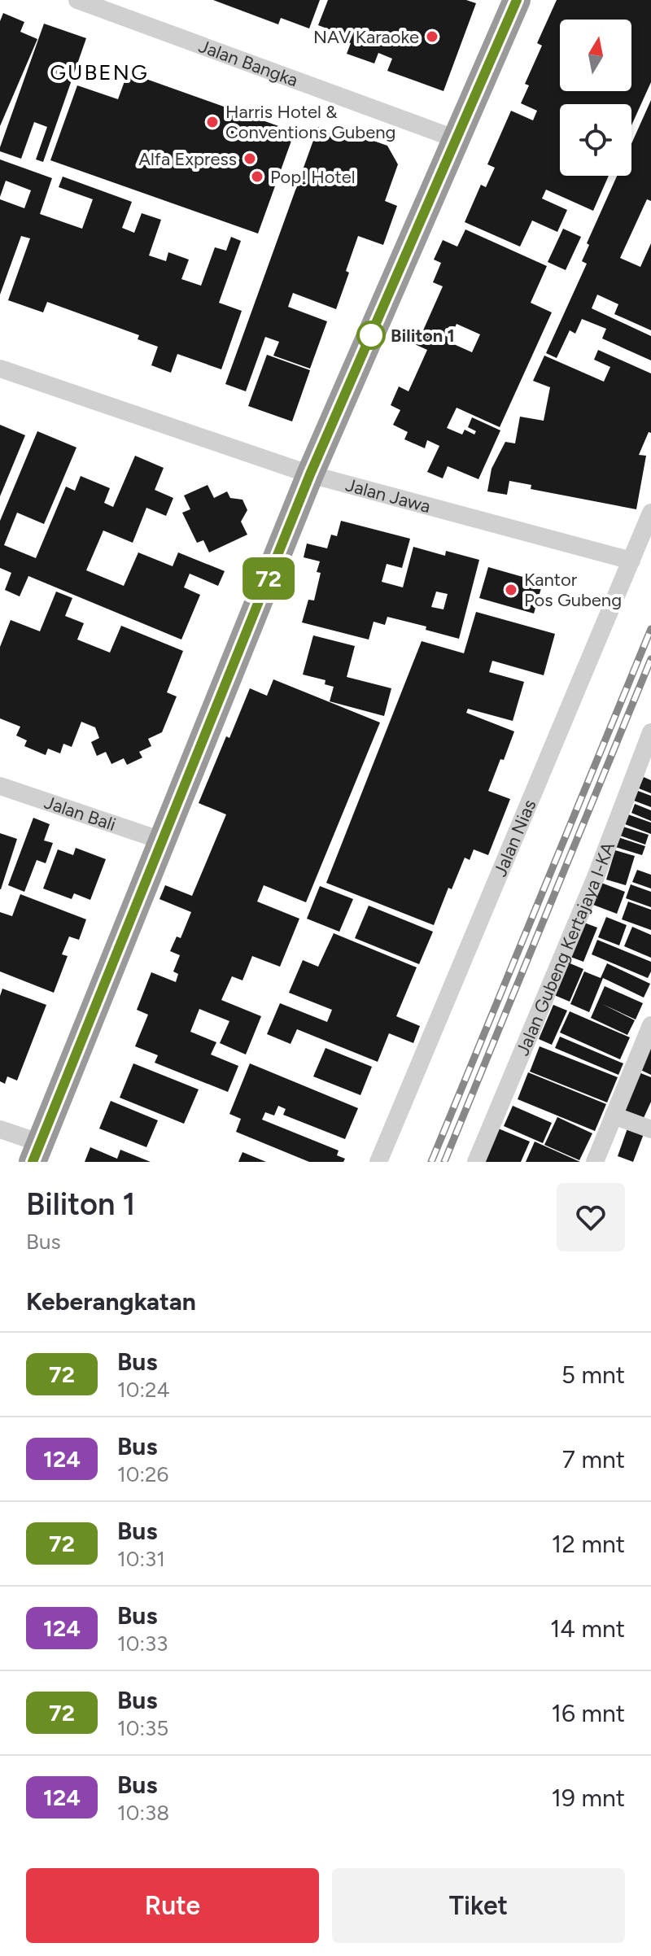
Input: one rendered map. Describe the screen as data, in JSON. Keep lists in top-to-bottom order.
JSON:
{
  "streets": {
    "street": [
      "Jalan Bangka",
      "Jalan Jawa",
      "Jalan Bali",
      "Jalan Nias",
      "Jalan Gubeng Kertajaya I-KA"
    ]
  },
  "crossings": [
    ["Jalan Jawa", "Jalan Nias"]
  ],
  "districts": ["GUBENG"],
  "places": [
    "NAV Karaoke",
    "Harris Hotel & Conventions Gubeng",
    "Alfa Express",
    "Pop! Hotel",
    "Biliton 1",
    "Kantor Pos Gubeng"
  ],
  "lines": ["bus line 72"],
  "north": "top",
  "page": {
    "on_map": "72",
    "heading": [
      ["Biliton 1", "Bus"],
      "Keberangkatan"
    ],
    "list": [
      {
        "mark": "72",
        "name": "Bus",
        "note": "10:24",
        "value": "5 mnt"
      },
      {
        "mark": "124",
        "name": "Bus",
        "note": "10:26",
        "value": "7 mnt"
      },
      {
        "mark": "72",
        "name": "Bus",
        "note": "10:31",
        "value": "12 mnt"
      },
      {
        "mark": "124",
        "name": "Bus",
        "note": "10:33",
        "value": "14 mnt"
      },
      {
        "mark": "72",
        "name": "Bus",
        "note": "10:35",
        "value": "16 mnt"
      },
      {
        "mark": "124",
        "name": "Bus",
        "note": "10:38",
        "value": "19 mnt"
      }
    ],
    "buttons": ["Rute", "Tiket"]
  }
}
